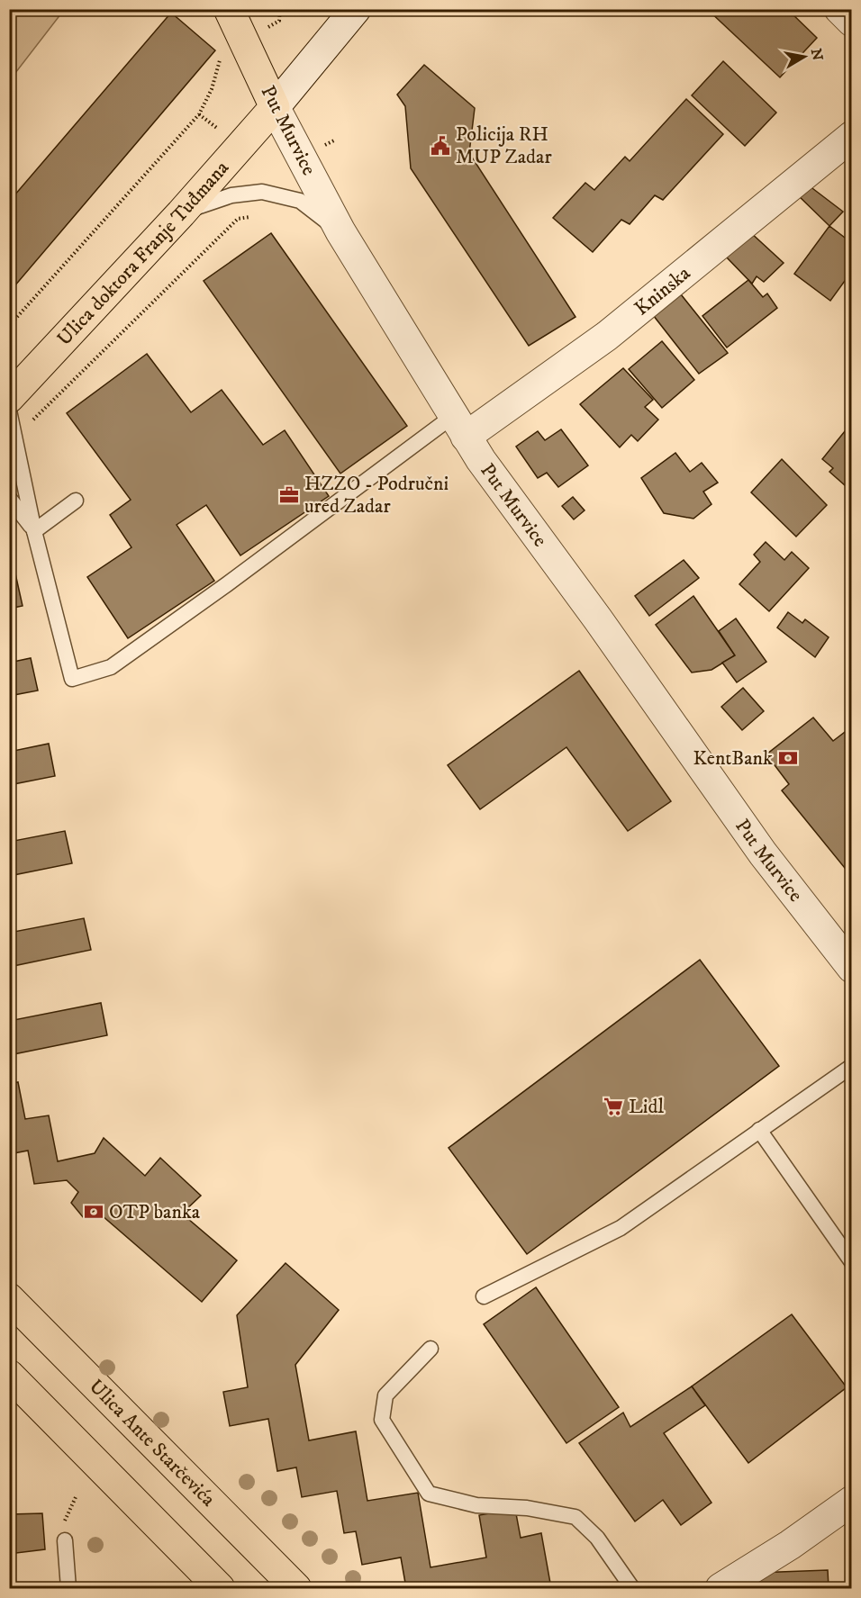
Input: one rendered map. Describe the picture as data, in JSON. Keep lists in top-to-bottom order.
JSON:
{
  "streets": {
    "main road": ["Put Murvice", "Ulica doktora Franje Tuđmana", "Ulica Ante Starčevića"],
    "street": ["Kninska"]
  },
  "crossings": [
    ["Put Murvice", "Ulica doktora Franje Tuđmana"],
    ["Put Murvice", "Kninska"]
  ],
  "places": {
    "public building": ["Policija RH MUP Zadar"],
    "office": ["HZZO - Područni ured Zadar"],
    "bank": ["KentBank", "OTP banka"],
    "supermarket": ["Lidl"]
  },
  "north": "right"
}
